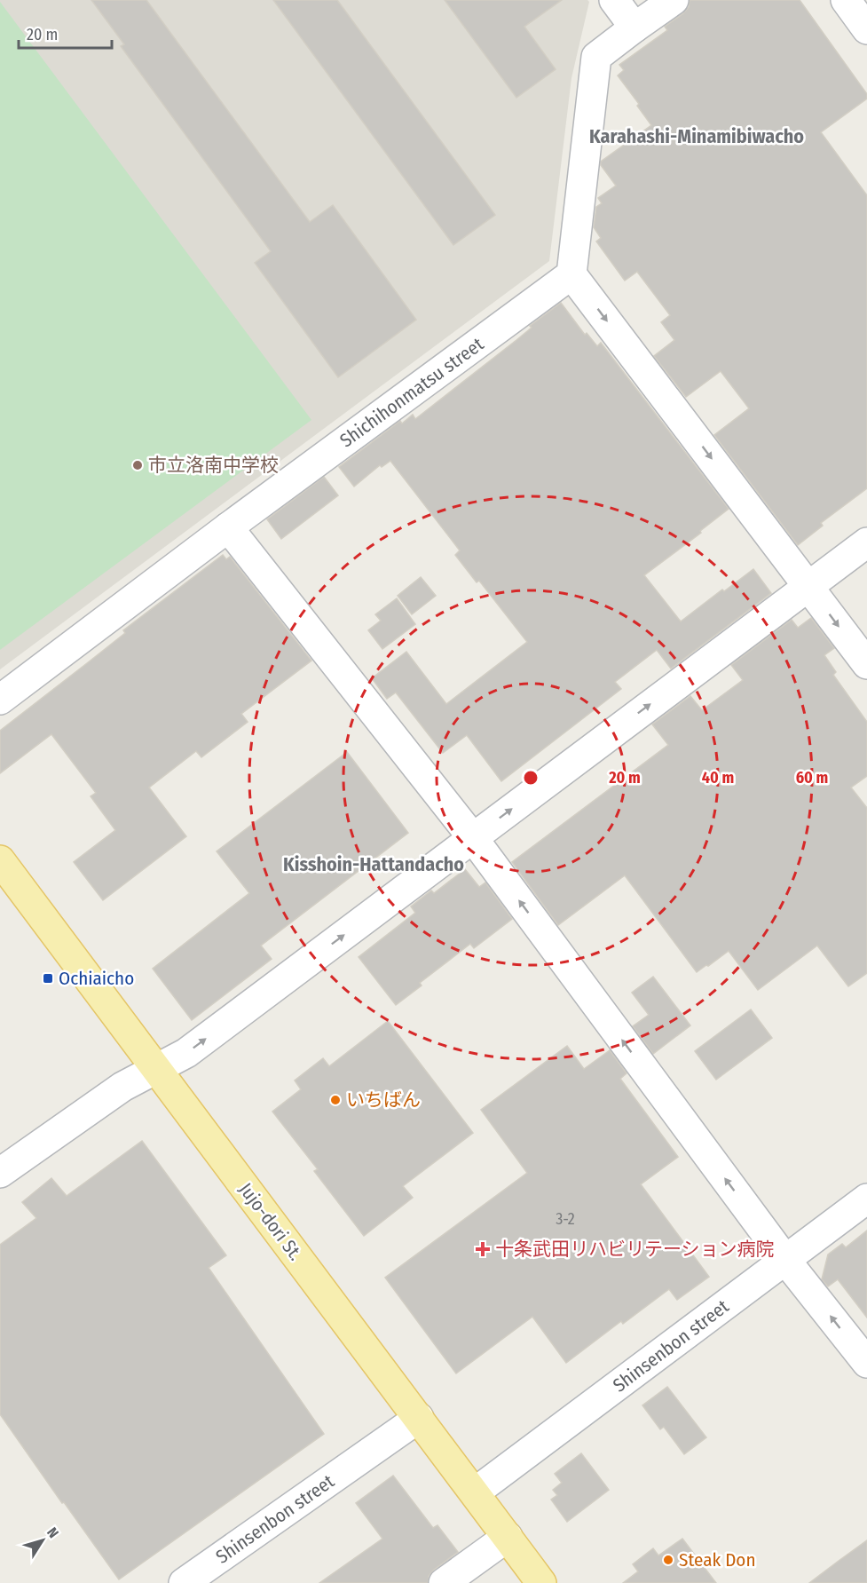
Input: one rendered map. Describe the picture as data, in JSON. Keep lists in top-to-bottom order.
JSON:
{
  "streets": {
    "main road": ["Jujo-dori St."],
    "street": ["Shichihonmatsu street", "Shinsenbon street"]
  },
  "crossings": [
    ["Jujo-dori St.", "Shinsenbon street"]
  ],
  "districts": ["Karahashi-Minamibiwacho", "Kisshoin-Hattandacho"],
  "places": {
    "other": ["市立洛南中学校", "いちばん", "Steak Don"],
    "transit": ["Ochiaicho"],
    "health": ["十条武田リハビリテーション病院"]
  },
  "house_numbers": ["3-2"],
  "scale_bar": "20 m",
  "north": "top right",
  "rings": ["20 m", "40 m", "60 m"]
}
